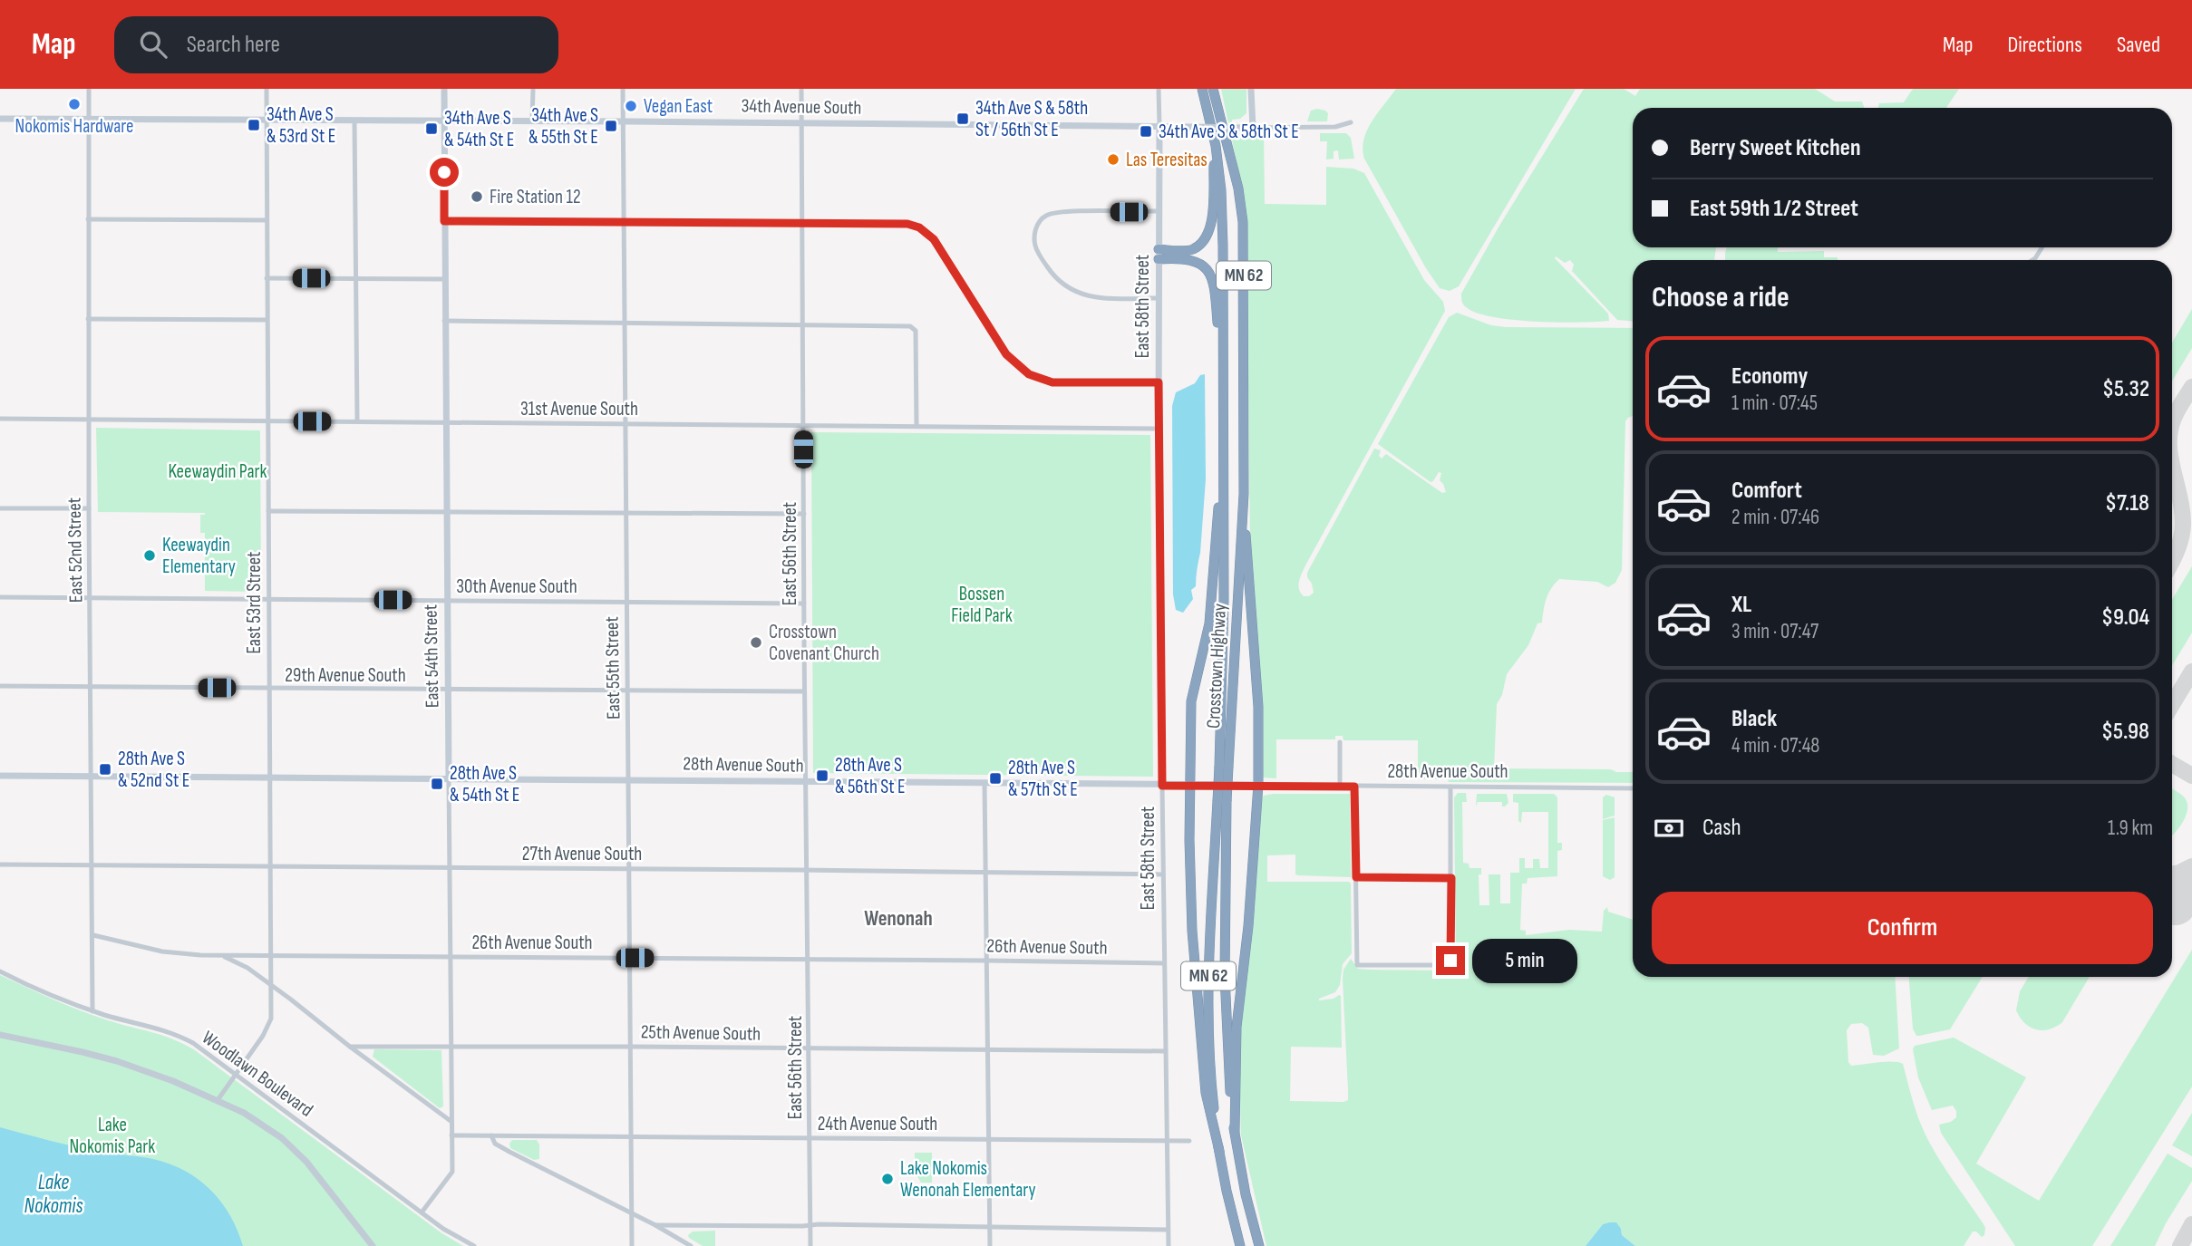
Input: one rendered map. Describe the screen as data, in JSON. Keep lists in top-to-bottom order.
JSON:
{
  "streets": {
    "highway": ["MN 62", "Crosstown Highway"],
    "street": [
      "34th Avenue South",
      "East 58th Street",
      "31st Avenue South",
      "East 52nd Street",
      "East 56th Street",
      "30th Avenue South",
      "East 53rd Street",
      "East 54th Street",
      "East 55th Street",
      "29th Avenue South",
      "28th Avenue South",
      "27th Avenue South",
      "26th Avenue South",
      "25th Avenue South",
      "Woodlawn Boulevard",
      "24th Avenue South"
    ]
  },
  "crossings": [
    ["34th Avenue South", "East 58th Street"],
    ["34th Avenue South", "East 52nd Street"],
    ["34th Avenue South", "East 56th Street"],
    ["34th Avenue South", "East 53rd Street"],
    ["34th Avenue South", "East 54th Street"],
    ["34th Avenue South", "East 55th Street"],
    ["East 58th Street", "31st Avenue South"],
    ["East 58th Street", "28th Avenue South"],
    ["East 58th Street", "27th Avenue South"],
    ["East 58th Street", "26th Avenue South"],
    ["East 58th Street", "25th Avenue South"],
    ["East 58th Street", "24th Avenue South"],
    ["31st Avenue South", "East 52nd Street"],
    ["31st Avenue South", "East 56th Street"],
    ["31st Avenue South", "East 53rd Street"],
    ["31st Avenue South", "East 54th Street"],
    ["31st Avenue South", "East 55th Street"],
    ["East 52nd Street", "30th Avenue South"],
    ["East 52nd Street", "29th Avenue South"],
    ["East 52nd Street", "28th Avenue South"],
    ["East 52nd Street", "27th Avenue South"],
    ["East 52nd Street", "26th Avenue South"],
    ["East 52nd Street", "Woodlawn Boulevard"],
    ["East 56th Street", "30th Avenue South"],
    ["East 56th Street", "29th Avenue South"],
    ["East 56th Street", "28th Avenue South"],
    ["East 56th Street", "27th Avenue South"],
    ["East 56th Street", "26th Avenue South"],
    ["East 56th Street", "25th Avenue South"],
    ["East 56th Street", "24th Avenue South"],
    ["30th Avenue South", "East 53rd Street"],
    ["30th Avenue South", "East 54th Street"],
    ["30th Avenue South", "East 55th Street"],
    ["East 53rd Street", "29th Avenue South"],
    ["East 53rd Street", "28th Avenue South"],
    ["East 53rd Street", "27th Avenue South"],
    ["East 53rd Street", "26th Avenue South"],
    ["East 53rd Street", "Woodlawn Boulevard"],
    ["East 54th Street", "29th Avenue South"],
    ["East 54th Street", "28th Avenue South"],
    ["East 54th Street", "27th Avenue South"],
    ["East 54th Street", "26th Avenue South"],
    ["East 54th Street", "25th Avenue South"],
    ["East 54th Street", "Woodlawn Boulevard"],
    ["East 54th Street", "24th Avenue South"],
    ["East 55th Street", "29th Avenue South"],
    ["East 55th Street", "28th Avenue South"],
    ["East 55th Street", "27th Avenue South"],
    ["East 55th Street", "26th Avenue South"],
    ["East 55th Street", "25th Avenue South"],
    ["East 55th Street", "24th Avenue South"]
  ],
  "districts": ["Wenonah"],
  "water": ["Lake Nokomis"],
  "parks": ["Keewaydin Park", "Bossen Field Park", "Lake Nokomis Park"],
  "places": {
    "other": [
      "Nokomis Hardware",
      "Vegan East",
      "Las Teresitas",
      "Fire Station 12",
      "Keewaydin Elementary",
      "Crosstown Covenant Church",
      "Lake Nokomis Wenonah Elementary"
    ],
    "transit": [
      "34th Ave S & 58th St / 56th St E",
      "34th Ave S & 53rd St E",
      "34th Ave S & 55th St E",
      "34th Ave S & 54th St E",
      "34th Ave S & 58th St E",
      "28th Ave S & 52nd St E",
      "28th Ave S & 56th St E",
      "28th Ave S & 57th St E",
      "28th Ave S & 54th St E"
    ]
  },
  "page": {
    "header": "Map",
    "search": "Search here",
    "nav": ["Map", "Directions", "Saved"],
    "banner": ["Berry Sweet Kitchen", "East 59th 1/2 Street"],
    "heading": "Choose a ride",
    "list": [
      {
        "name": "Economy",
        "note": "1 min · 07:45",
        "value": "$5.32"
      },
      {
        "name": "Comfort",
        "note": "2 min · 07:46",
        "value": "$7.18"
      },
      {
        "name": "XL",
        "note": "3 min · 07:47",
        "value": "$9.04"
      },
      {
        "name": "Black",
        "note": "4 min · 07:48",
        "value": "$5.98"
      }
    ],
    "pay": ["Cash", "1.9 km"],
    "buttons": "Confirm",
    "bubble": "5 min"
  }
}
